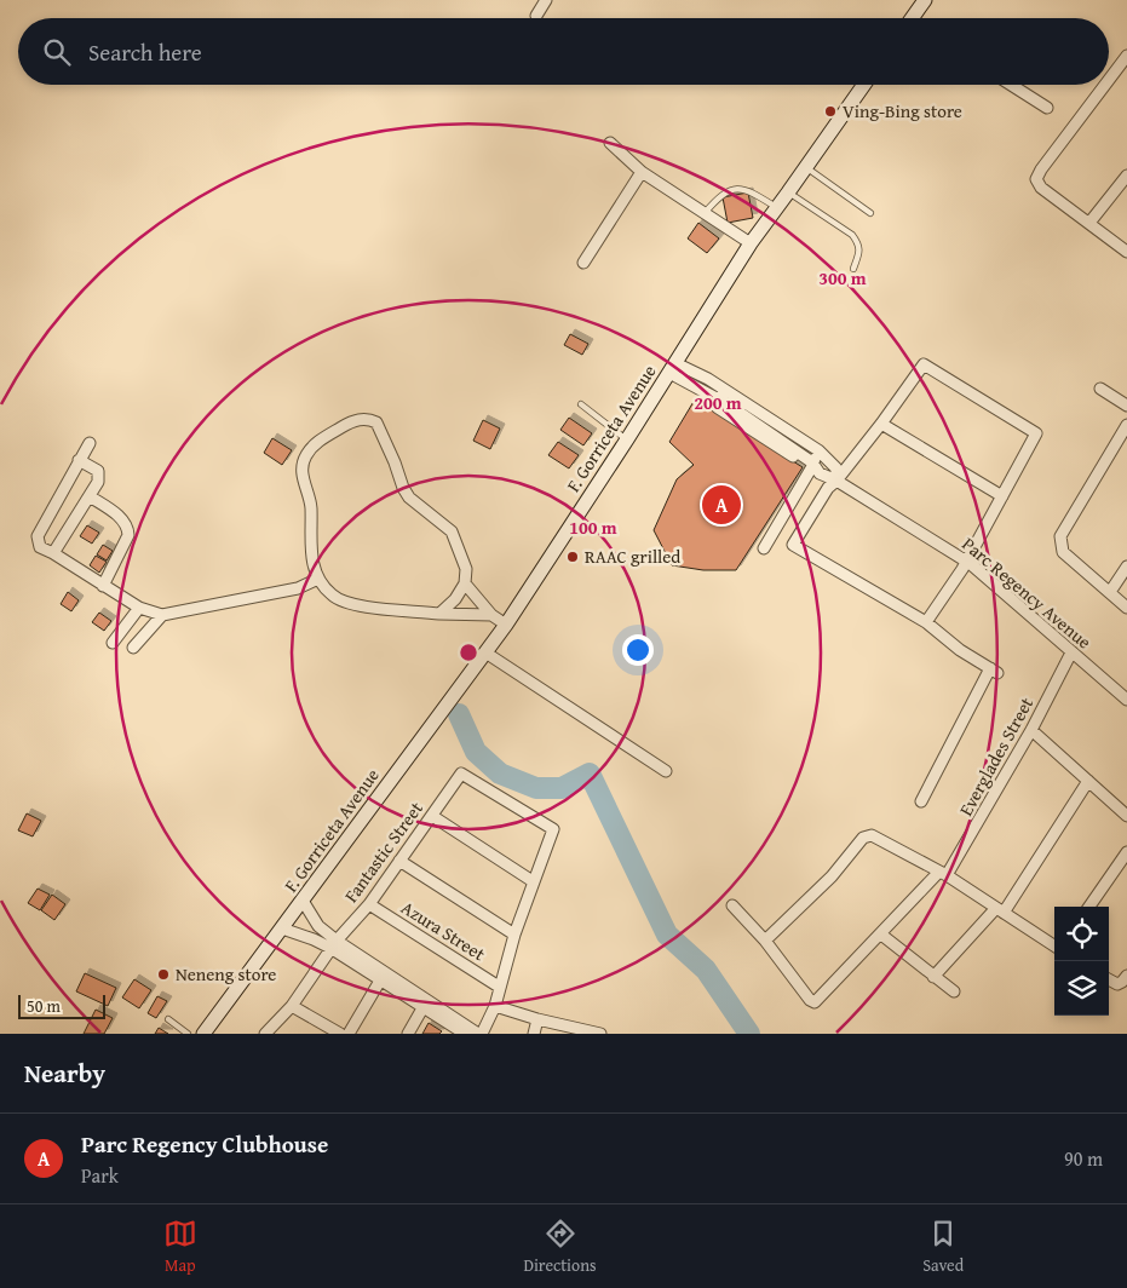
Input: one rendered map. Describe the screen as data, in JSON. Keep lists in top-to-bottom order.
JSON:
{
  "streets": {
    "main road": ["F. Gorriceta Avenue"],
    "street": [
      "Parc Regency Avenue",
      "Everglades Street",
      "Fantastic Street",
      "Azura Street"
    ]
  },
  "crossings": [
    ["Parc Regency Avenue", "Everglades Street"],
    ["Fantastic Street", "Azura Street"]
  ],
  "places": ["Ving-Bing store", "RAAC grilled", "Neneng store"],
  "scale_bar": "50 m",
  "page": {
    "search": "Search here",
    "pins": "A",
    "scale": "50 m",
    "heading": "Nearby",
    "list": [
      {
        "mark": "A",
        "name": "Parc Regency Clubhouse",
        "note": "Park",
        "value": "90 m"
      }
    ],
    "nav": ["Map", "Directions", "Saved"]
  },
  "rings": ["300 m", "200 m", "100 m"]
}
